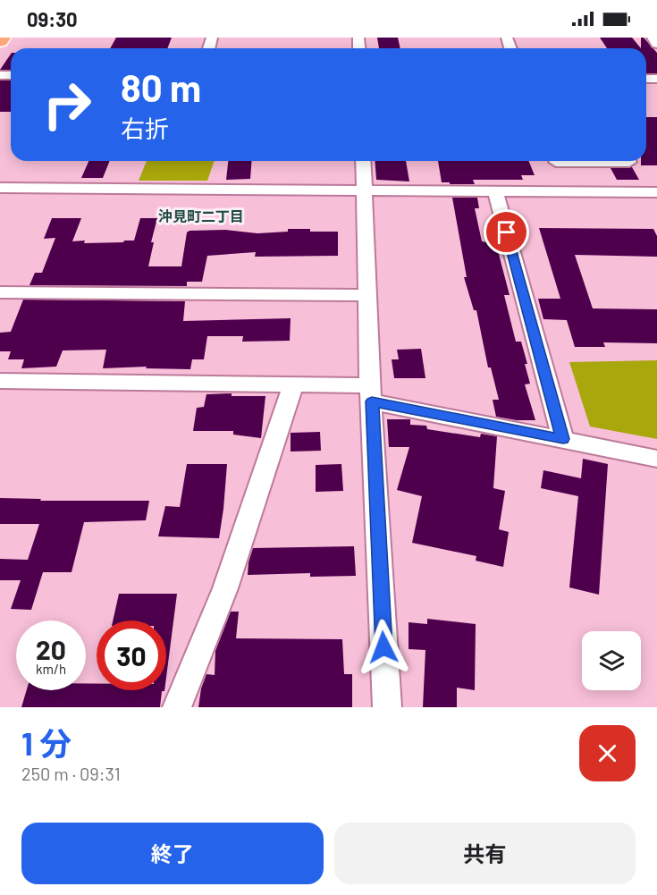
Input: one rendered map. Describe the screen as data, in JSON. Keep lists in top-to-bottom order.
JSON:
{
  "districts": ["沖見町二丁目"],
  "page": {
    "status": "09:30",
    "turn": ["80 m", "右折"],
    "speed": "20 km/h",
    "limit": "30",
    "heading": ["1 分", "250 m · 09:31"],
    "buttons": ["終了", "共有"]
  }
}
